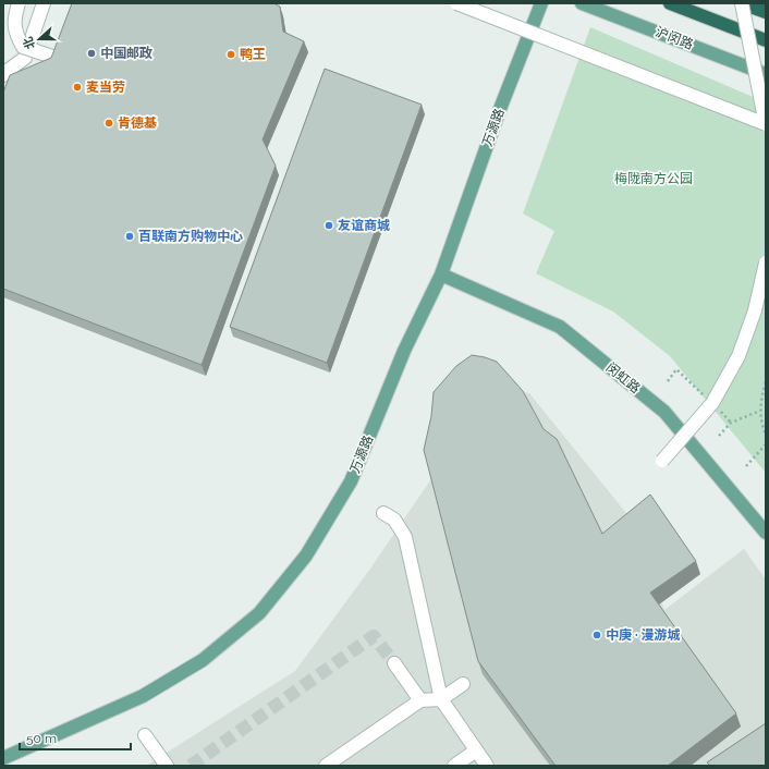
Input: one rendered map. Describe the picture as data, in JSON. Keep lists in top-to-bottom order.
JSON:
{
  "streets": {
    "main road": ["沪闵路", "万源路", "闵虹路"]
  },
  "crossings": [
    ["万源路", "闵虹路"]
  ],
  "parks": ["梅陇南方公园"],
  "places": [
    "中国邮政",
    "鸭王",
    "麦当劳",
    "肯德基",
    "友谊商城",
    "百联南方购物中心",
    "中庚 · 漫游城"
  ],
  "scale_bar": "50 m",
  "north": "left"
}
